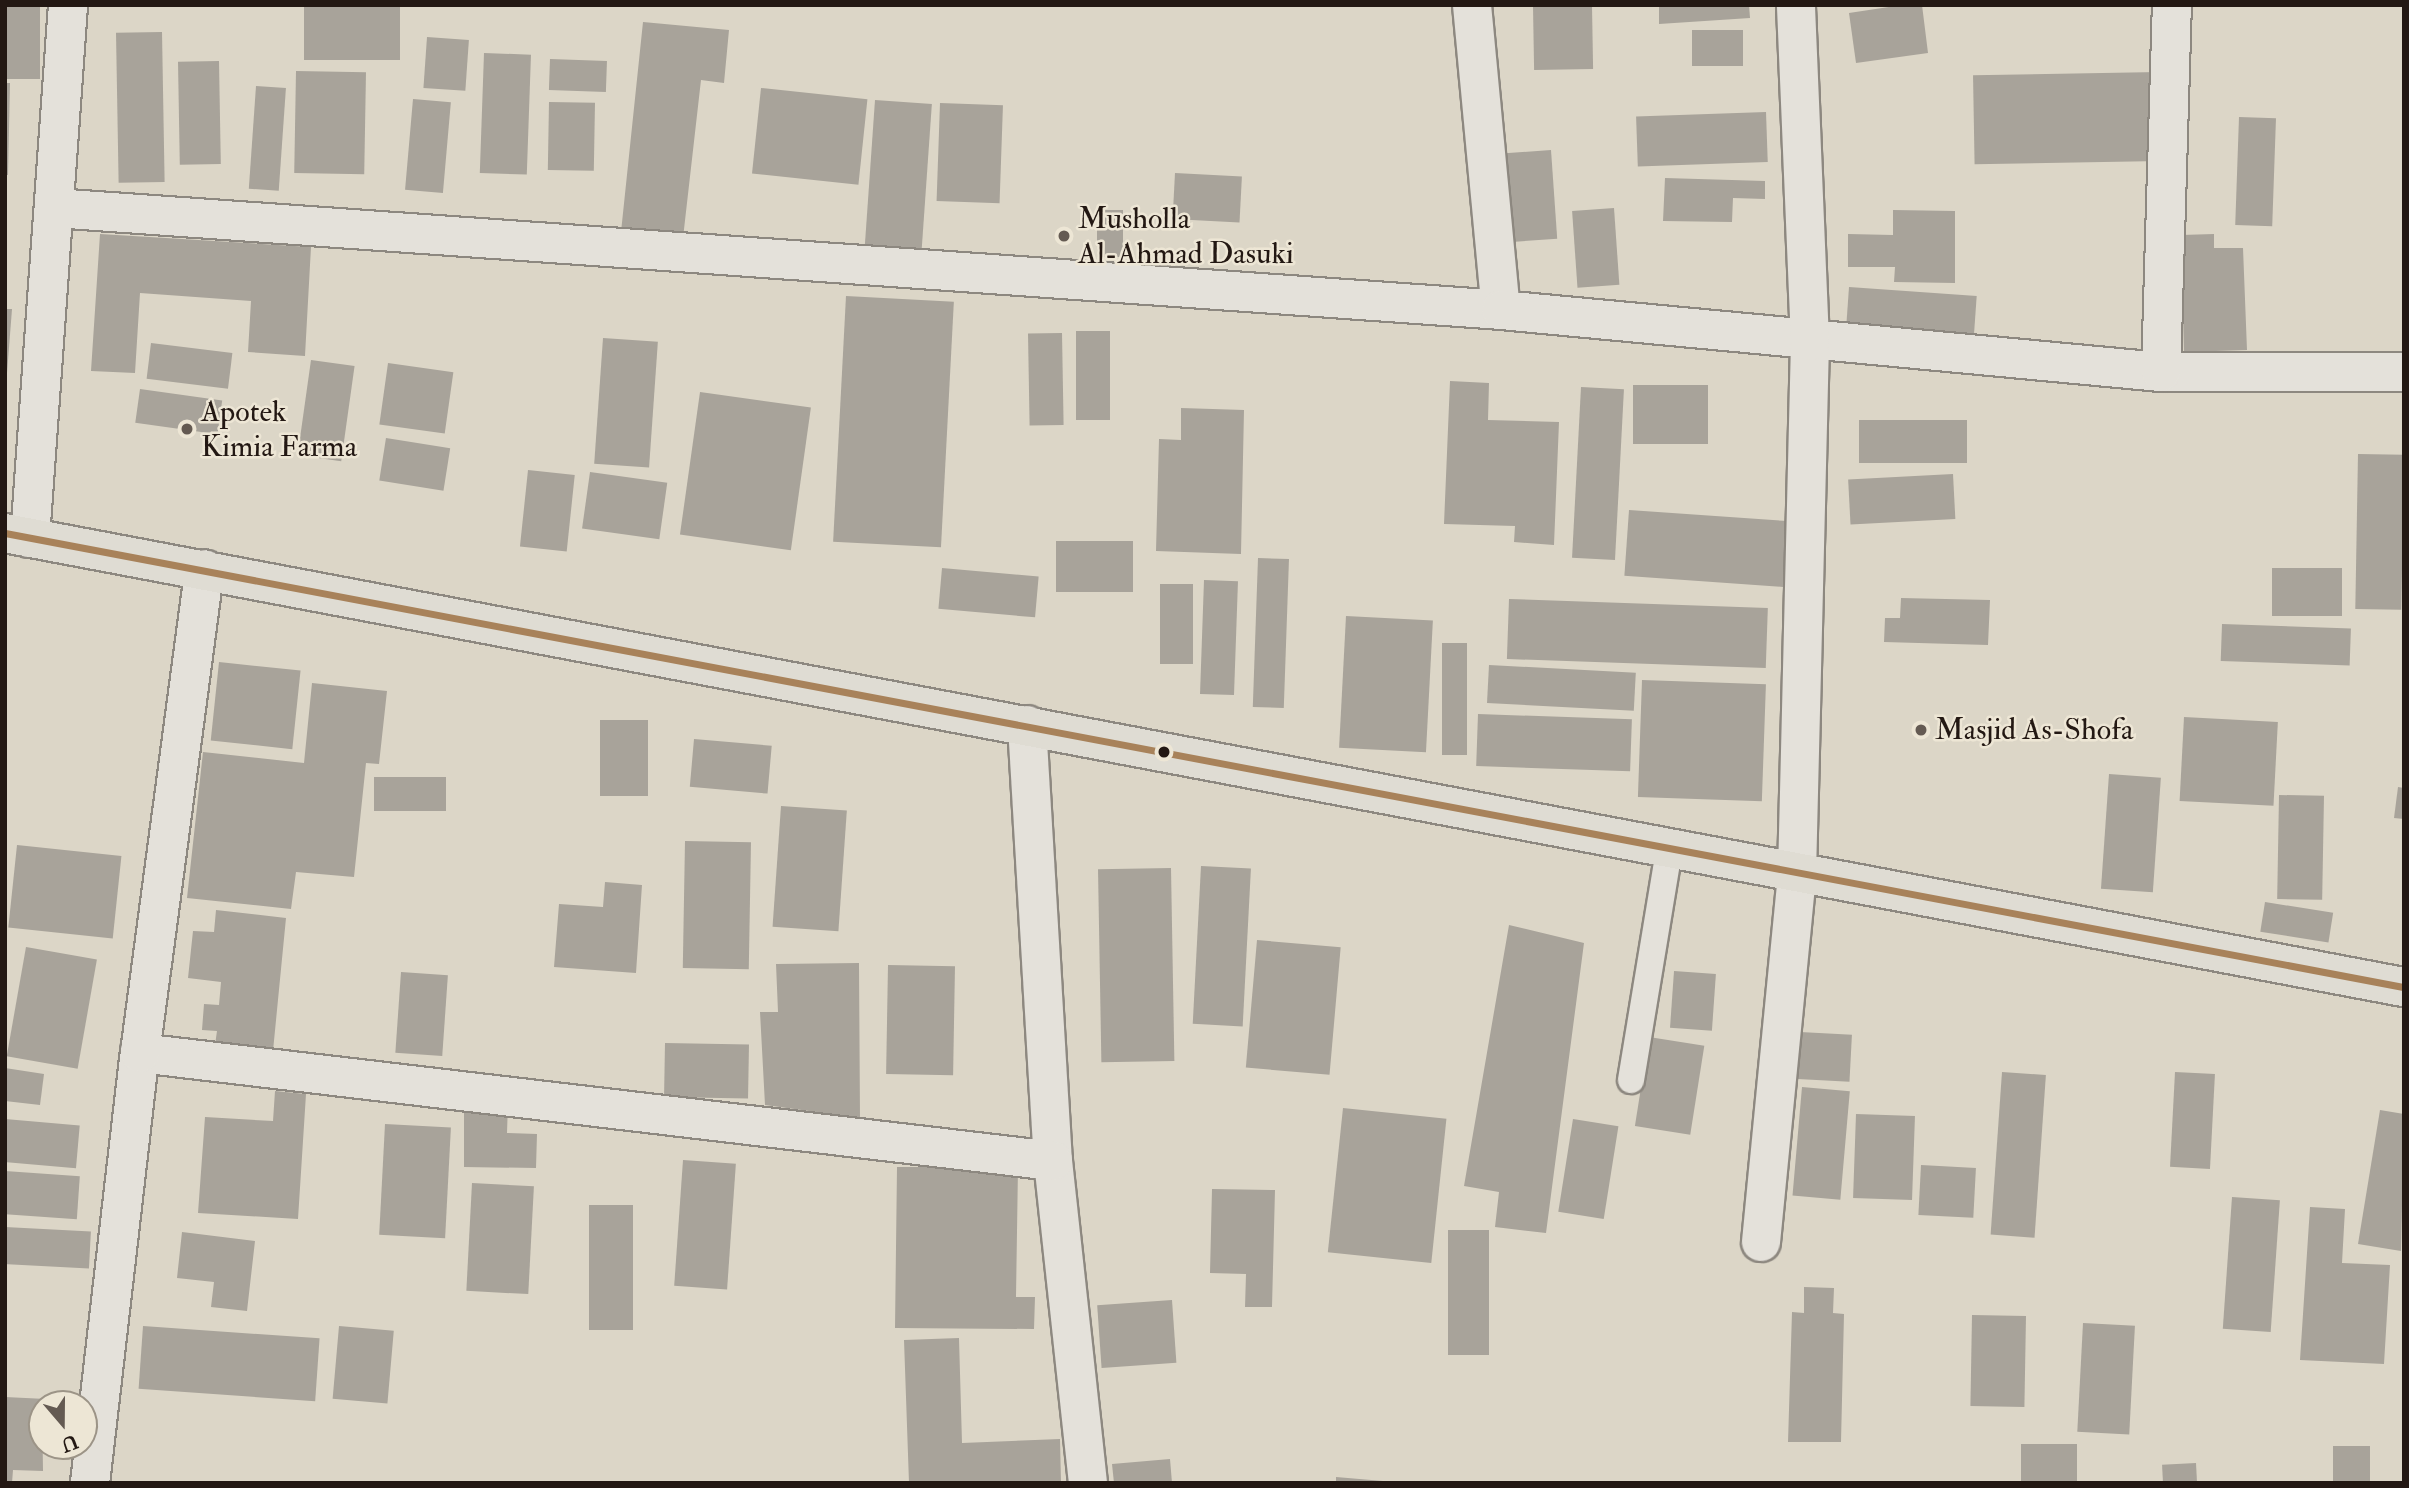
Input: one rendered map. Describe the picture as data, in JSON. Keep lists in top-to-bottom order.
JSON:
{
  "places": ["Musholla Al-Ahmad Dasuki", "Apotek Kimia Farma", "Masjid As-Shofa"],
  "north": "bottom"
}
